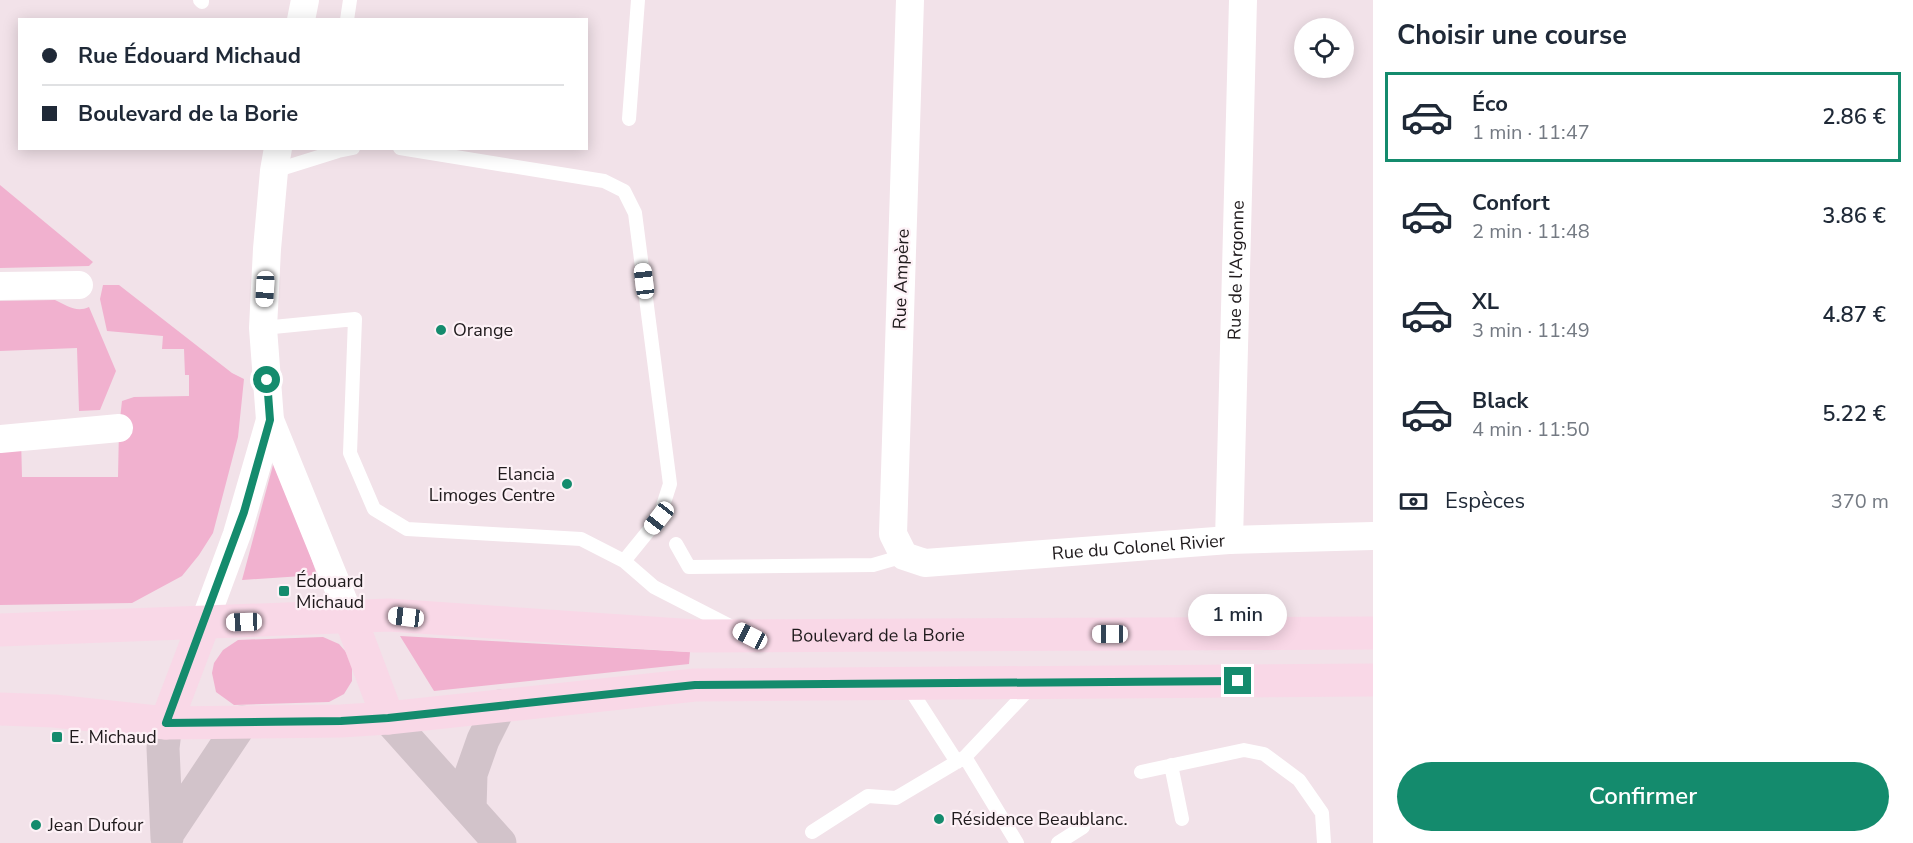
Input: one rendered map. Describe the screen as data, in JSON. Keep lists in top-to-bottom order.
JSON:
{
  "streets": {
    "main road": ["Boulevard de la Borie"],
    "street": ["Rue de l'Argonne", "Rue Ampère", "Rue du Colonel Rivier"]
  },
  "crossings": [
    ["Rue de l'Argonne", "Rue du Colonel Rivier"],
    ["Rue Ampère", "Rue du Colonel Rivier"]
  ],
  "places": {
    "other": [
      "Orange",
      "Elancia Limoges Centre",
      "Résidence Beaublanc.",
      "Jean Dufour"
    ],
    "transit": ["Édouard Michaud", "E. Michaud"]
  },
  "page": {
    "heading": "Choisir une course",
    "banner": ["Rue Édouard Michaud", "Boulevard de la Borie"],
    "list": [
      {
        "name": "Éco",
        "note": "1 min · 11:47",
        "value": "2.86 €"
      },
      {
        "name": "Confort",
        "note": "2 min · 11:48",
        "value": "3.86 €"
      },
      {
        "name": "XL",
        "note": "3 min · 11:49",
        "value": "4.87 €"
      },
      {
        "name": "Black",
        "note": "4 min · 11:50",
        "value": "5.22 €"
      }
    ],
    "pay": ["Espèces", "370 m"],
    "bubble": "1 min",
    "buttons": "Confirmer"
  }
}
